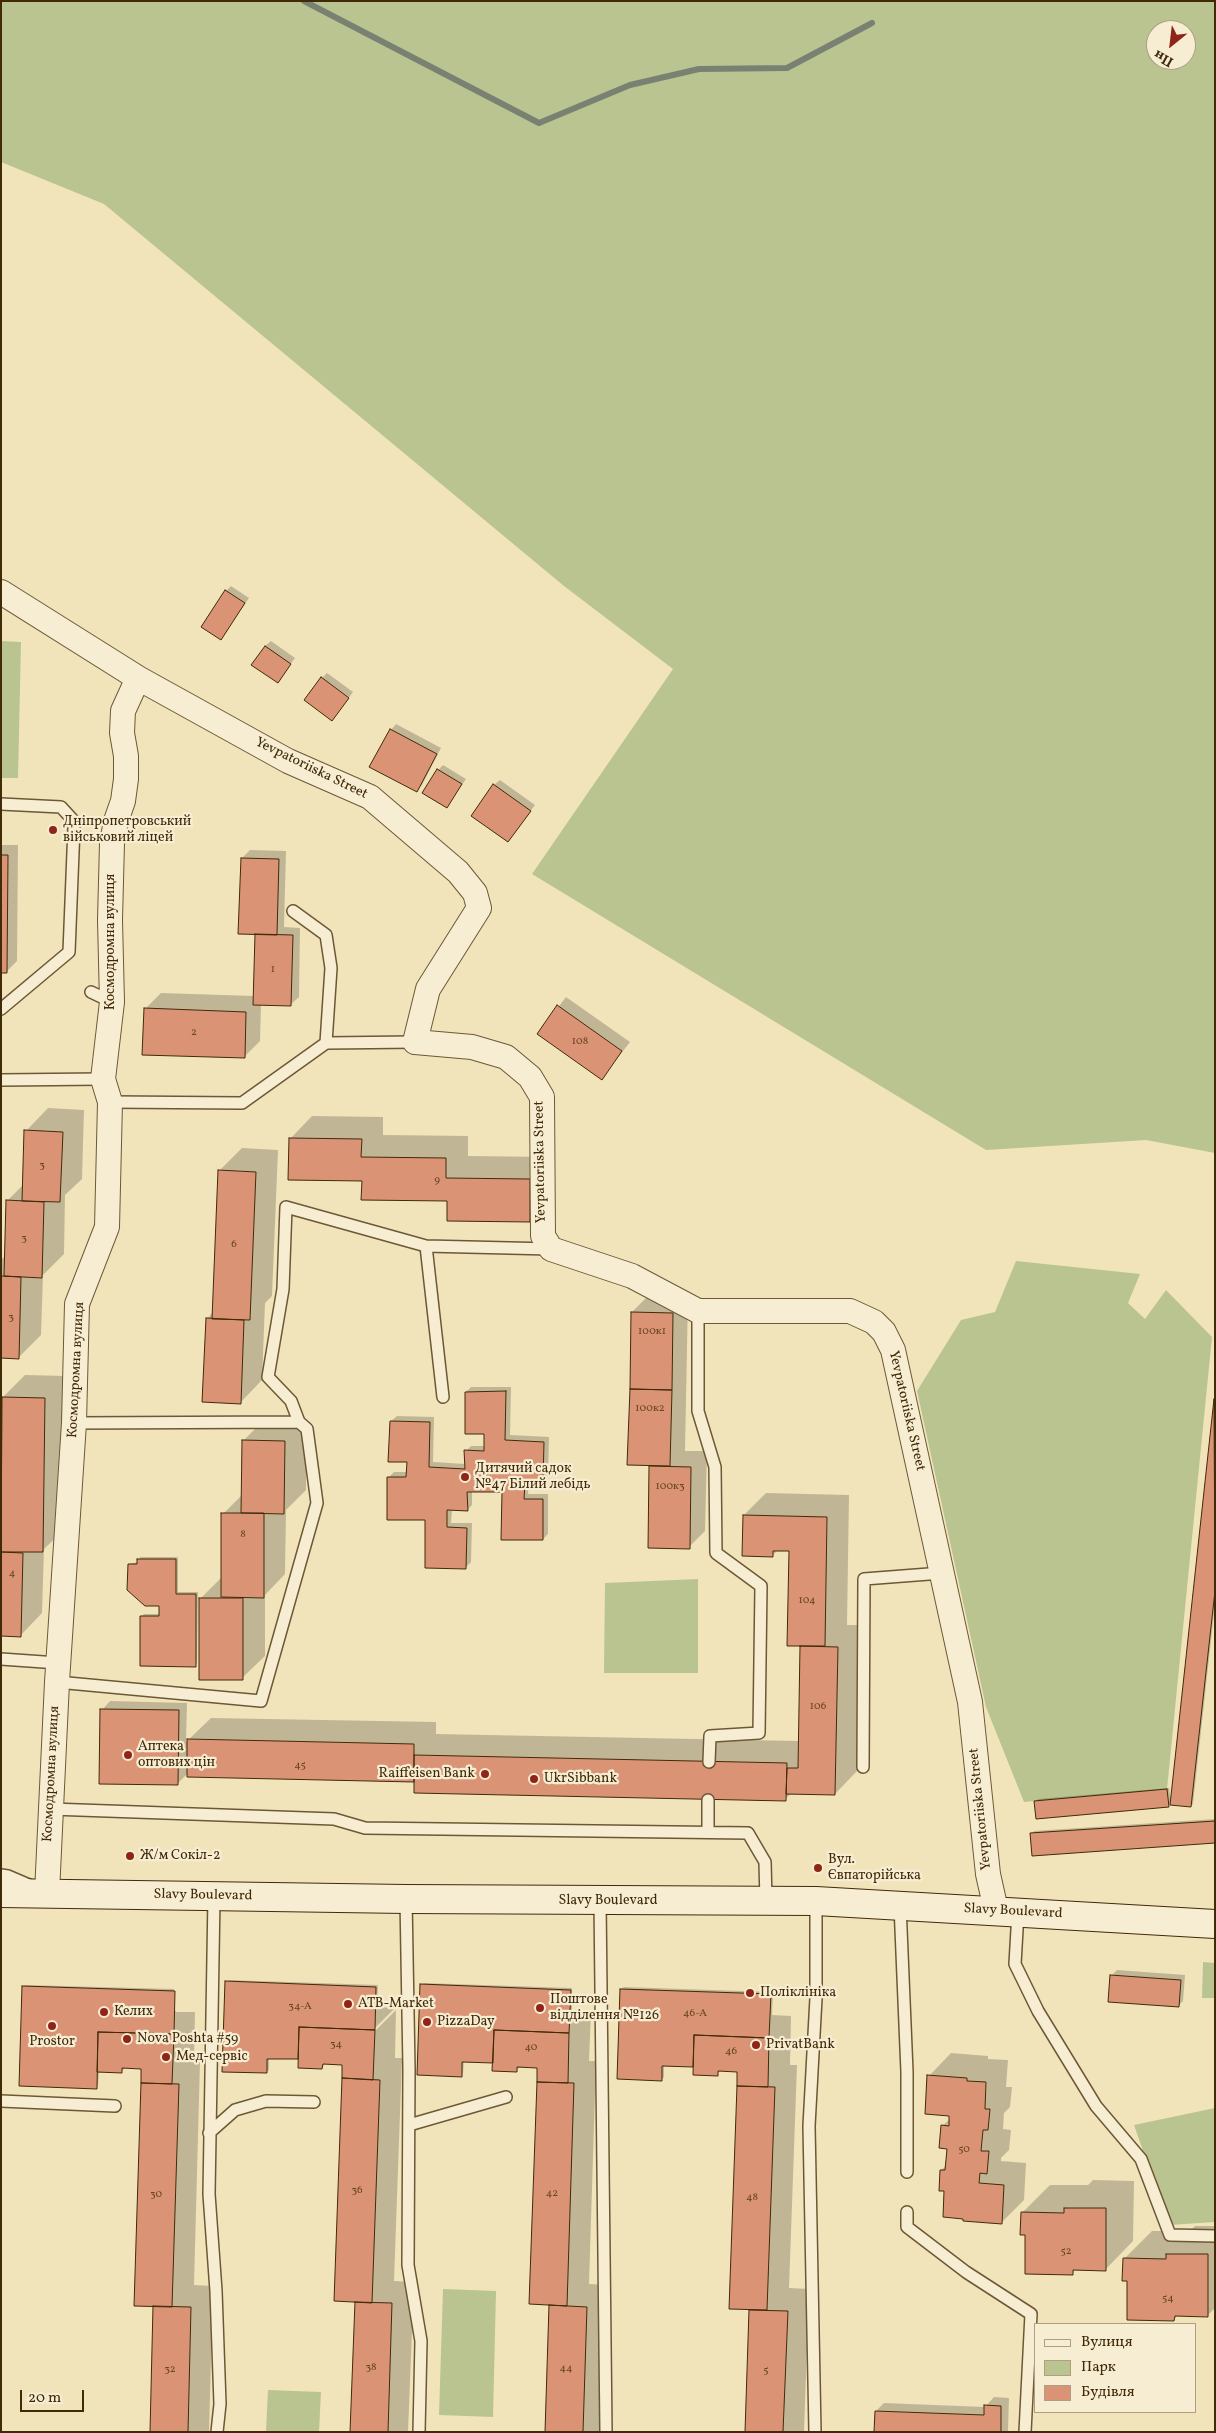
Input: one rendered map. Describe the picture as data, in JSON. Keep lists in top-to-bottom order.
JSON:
{
  "streets": {
    "street": ["Yevpatoriiska Street", "Космодромна вулиця", "Slavy Boulevard"]
  },
  "crossings": [
    ["Yevpatoriiska Street", "Космодромна вулиця"],
    ["Yevpatoriiska Street", "Slavy Boulevard"],
    ["Космодромна вулиця", "Slavy Boulevard"]
  ],
  "places": [
    "Дніпропетровський військовий ліцей",
    "Дитячий садок №47 Білий лебідь",
    "Аптека оптових цін",
    "Raiffeisen Bank",
    "UkrSibbank",
    "Ж/м Сокіл-2",
    "Вул. Євпаторійська",
    "Поліклініка",
    "ATB-Market",
    "Поштове відділення №126",
    "Келих",
    "PizzaDay",
    "Prostor",
    "Nova Poshta #59",
    "PrivatBank",
    "Мед-сервіс"
  ],
  "house_numbers": [
    "1",
    "2",
    "108",
    "3",
    "9",
    "3",
    "6",
    "3",
    "100к1",
    "100к2",
    "100к3",
    "8",
    "4",
    "104",
    "106",
    "45",
    "34-А",
    "46-А",
    "34",
    "40",
    "46",
    "50",
    "36",
    "42",
    "30",
    "48",
    "52",
    "54",
    "38",
    "44",
    "32",
    "5"
  ],
  "legend": ["Вулиця", "Парк", "Будівля"],
  "scale_bar": "20 m",
  "north": "bottom left"
}
